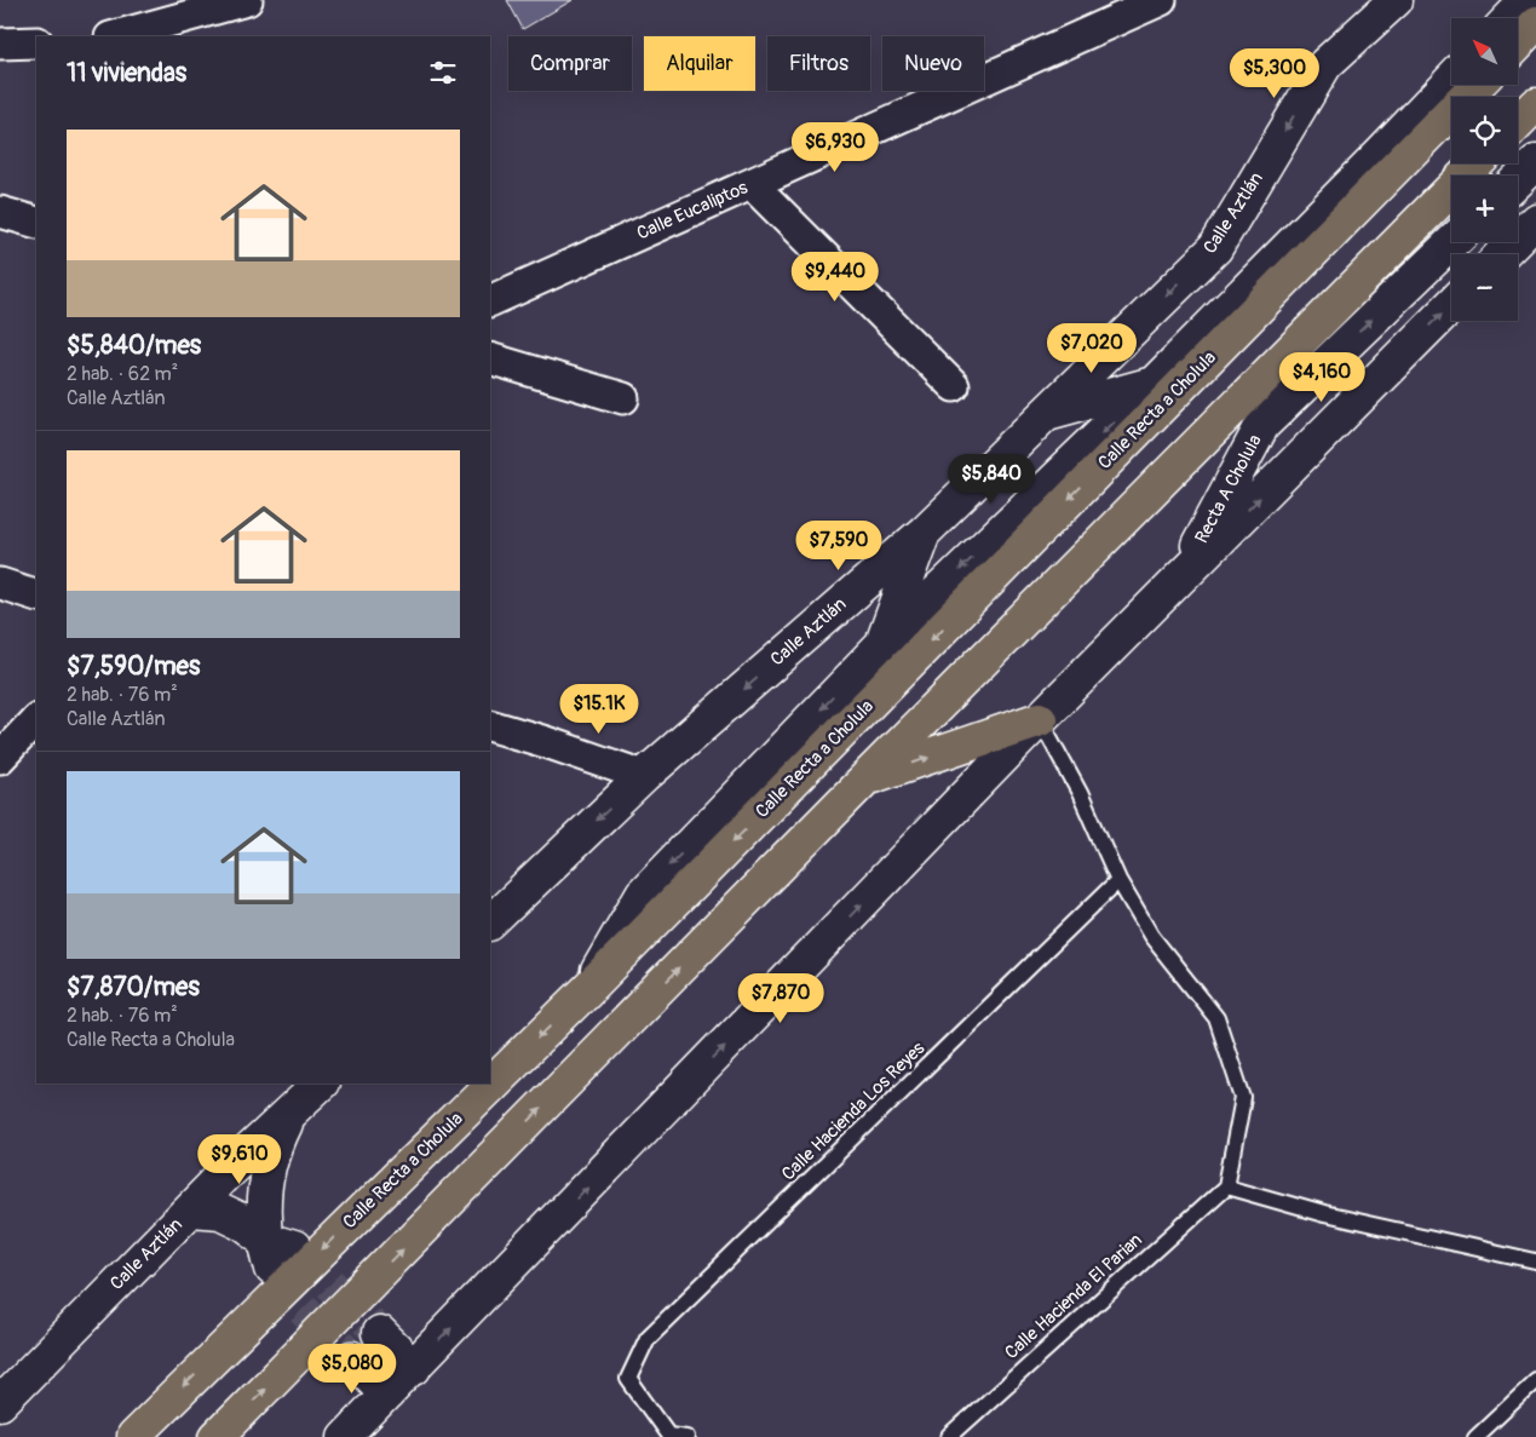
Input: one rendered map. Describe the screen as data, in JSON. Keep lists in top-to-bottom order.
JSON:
{
  "streets": {
    "main road": ["Calle Aztlán", "Calle Recta a Cholula", "Recta A Cholula"],
    "street": ["Calle Eucaliptos"],
    "lane": ["Calle Hacienda Los Reyes", "Calle Hacienda El Parian"]
  },
  "north": "top left",
  "page": {
    "map_buttons": ["+", "−"],
    "chip": [
      "Comprar",
      "Alquilar",
      "Filtros",
      "Nuevo"
    ],
    "heading": "11 viviendas",
    "price": [
      "$5,300",
      "$6,930",
      "$9,440",
      "$7,020",
      "$4,160",
      "$5,840",
      "$7,590",
      "$15.1K",
      "$7,870",
      "$9,610",
      "$5,080"
    ],
    "list": [
      {
        "name": "$5,840/mes",
        "note": "2 hab. · 62 m² · Calle Aztlán"
      },
      {
        "name": "$7,590/mes",
        "note": "2 hab. · 76 m² · Calle Aztlán"
      },
      {
        "name": "$7,870/mes",
        "note": "2 hab. · 76 m² · Calle Recta a Cholula"
      }
    ]
  }
}
